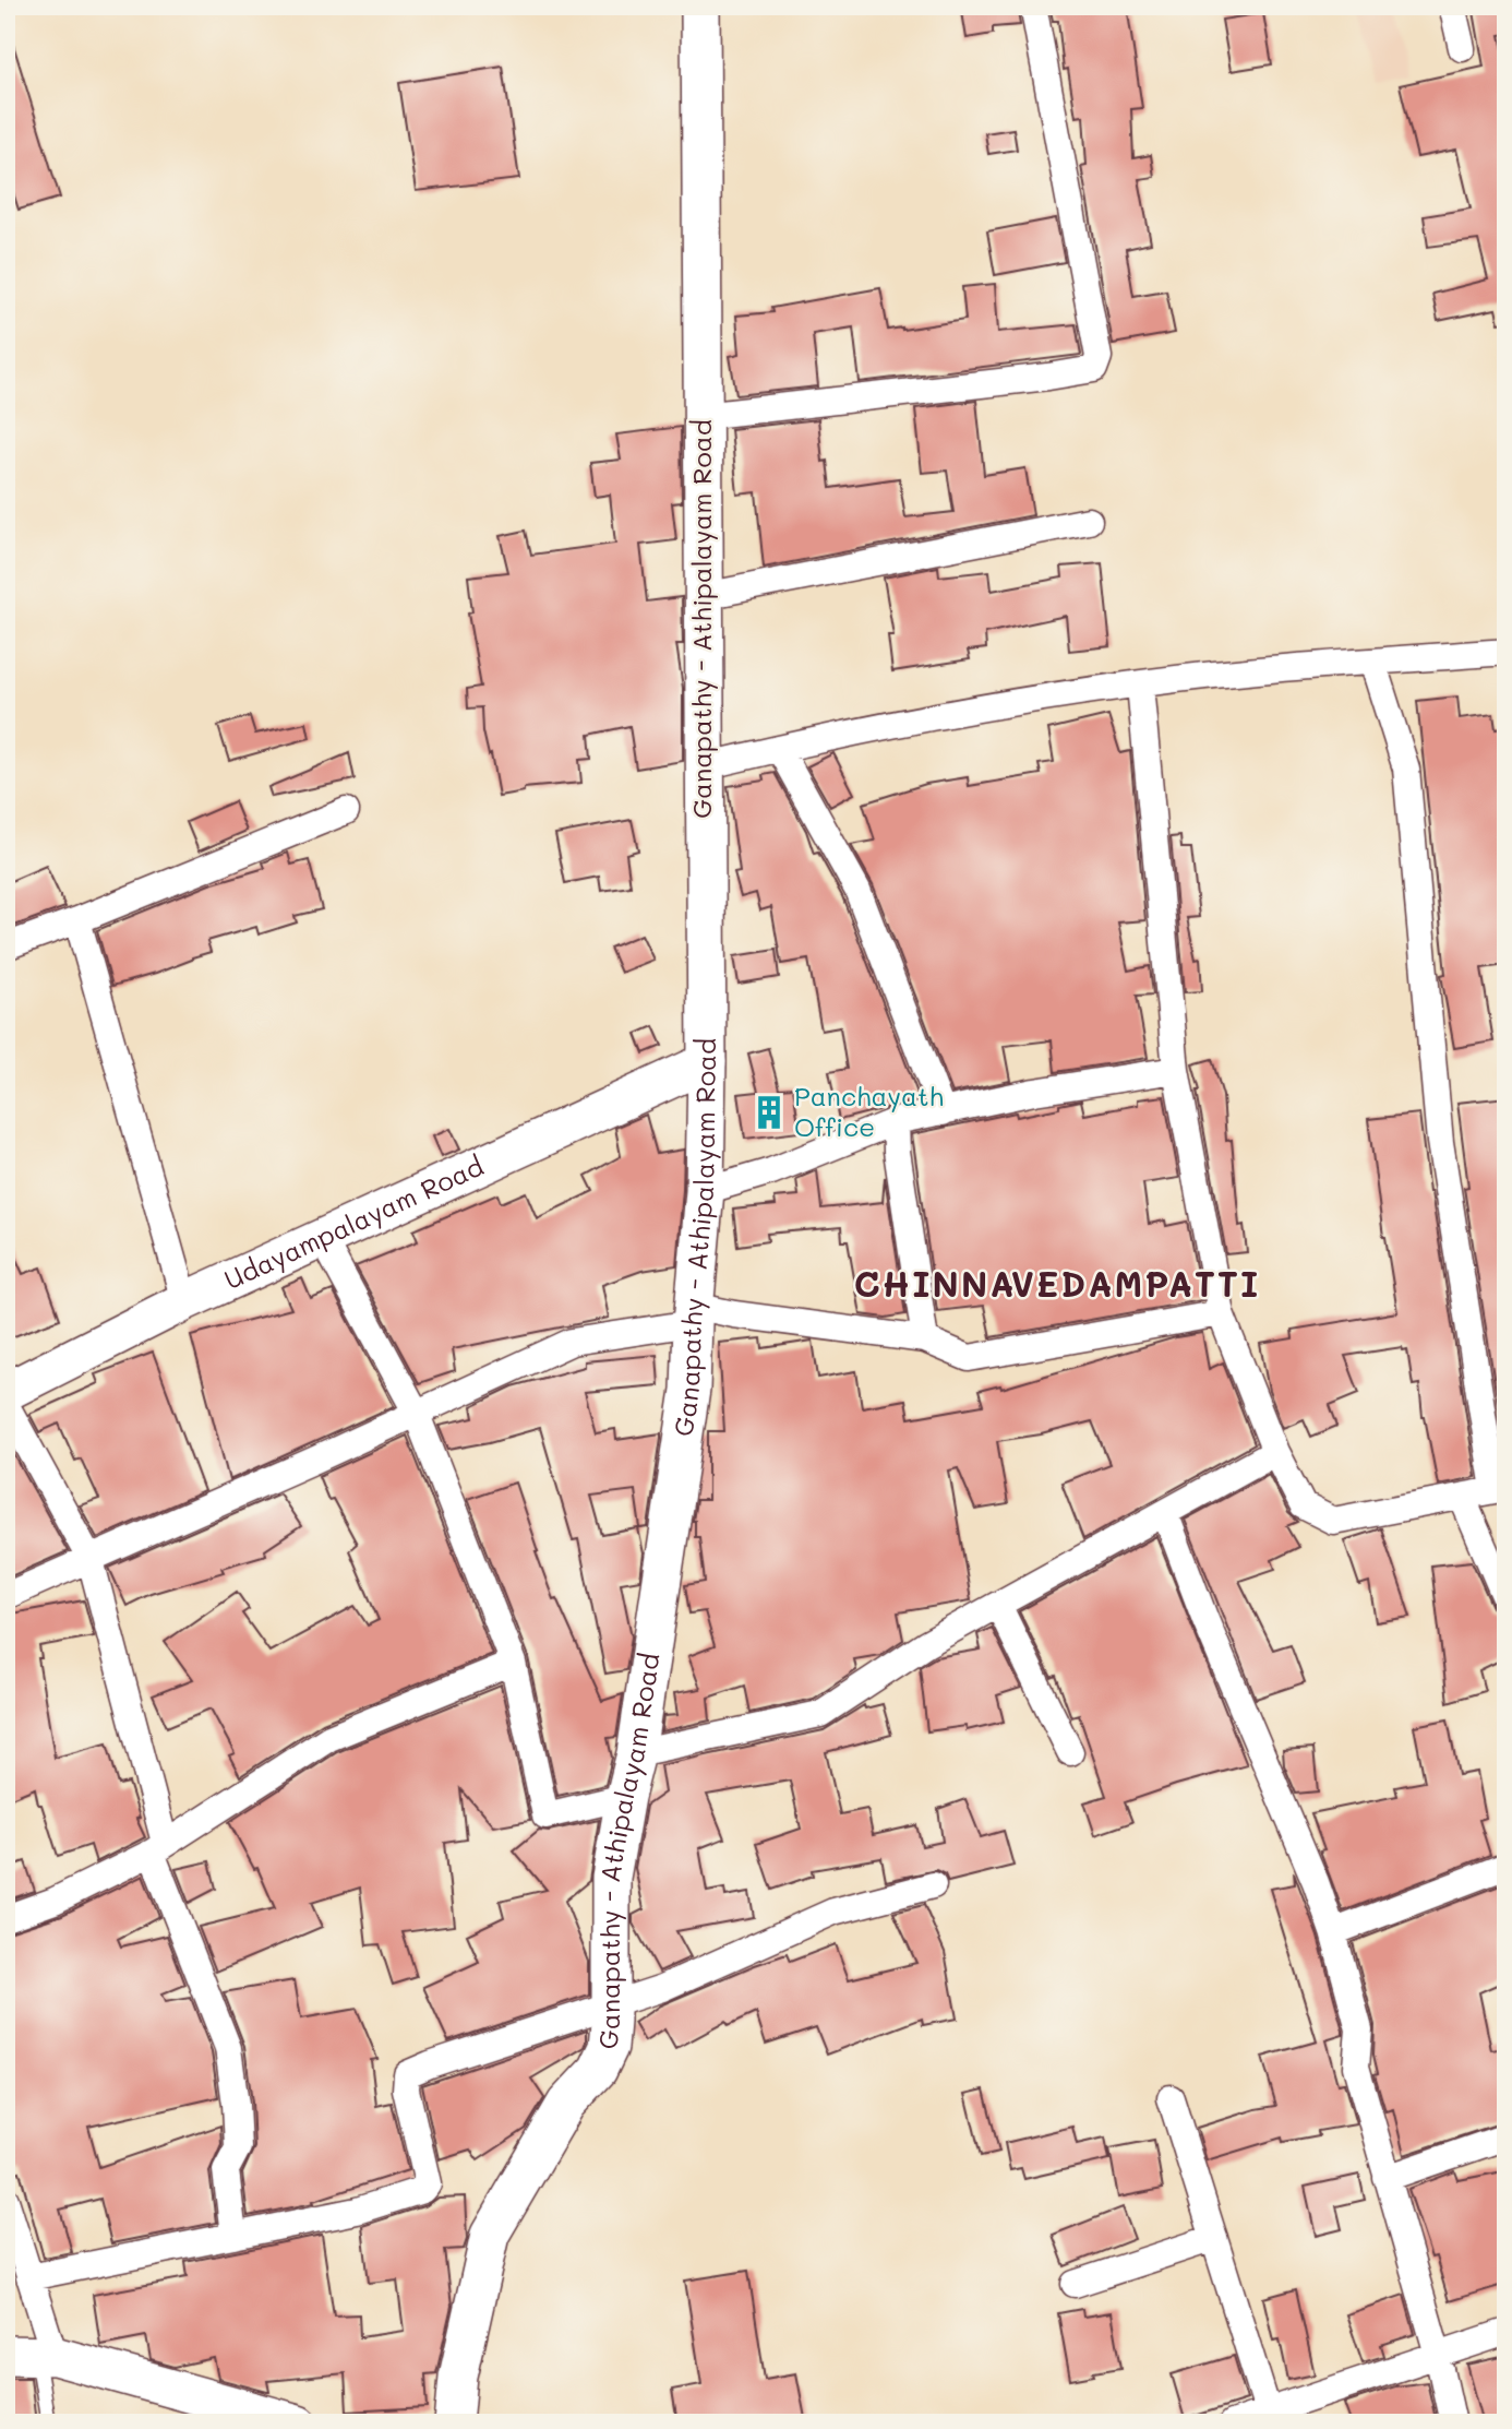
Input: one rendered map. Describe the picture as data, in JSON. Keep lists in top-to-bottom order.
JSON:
{
  "streets": {
    "main road": ["Ganapathy - Athipalayam Road", "Udayampalayam Road"]
  },
  "crossings": [
    ["Ganapathy - Athipalayam Road", "Udayampalayam Road"]
  ],
  "districts": ["CHINNAVEDAMPATTI"],
  "places": {
    "building": ["Panchayath Office"]
  }
}
